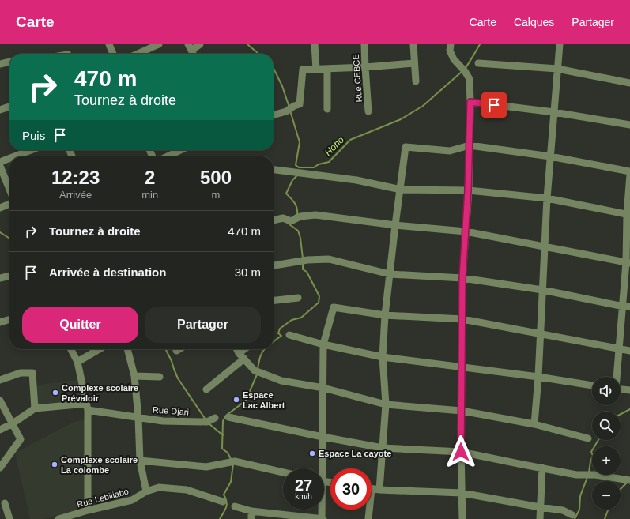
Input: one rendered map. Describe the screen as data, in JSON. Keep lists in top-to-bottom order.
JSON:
{
  "streets": {
    "street": ["Rue CEBCE", "Rue Djari", "Rue Lebiliabo"]
  },
  "water": ["Hoho"],
  "places": [
    "Complexe scolaire Prévaloir",
    "Espace Lac Albert",
    "Espace La cayote",
    "Complexe scolaire La colombe"
  ],
  "page": {
    "header": "Carte",
    "nav": ["Carte", "Calques", "Partager"],
    "turn": ["470 m", "Tournez à droite"],
    "then": "Puis",
    "eta": [
      "12:23",
      "Arrivée",
      "2",
      "min",
      "500",
      "m"
    ],
    "list": [
      {
        "name": "Tournez à droite",
        "value": "470 m"
      },
      {
        "name": "Arrivée à destination",
        "value": "30 m"
      }
    ],
    "buttons": ["Quitter", "Partager"],
    "map_buttons": ["+", "−"],
    "speed": "27 km/h",
    "limit": "30"
  }
}
